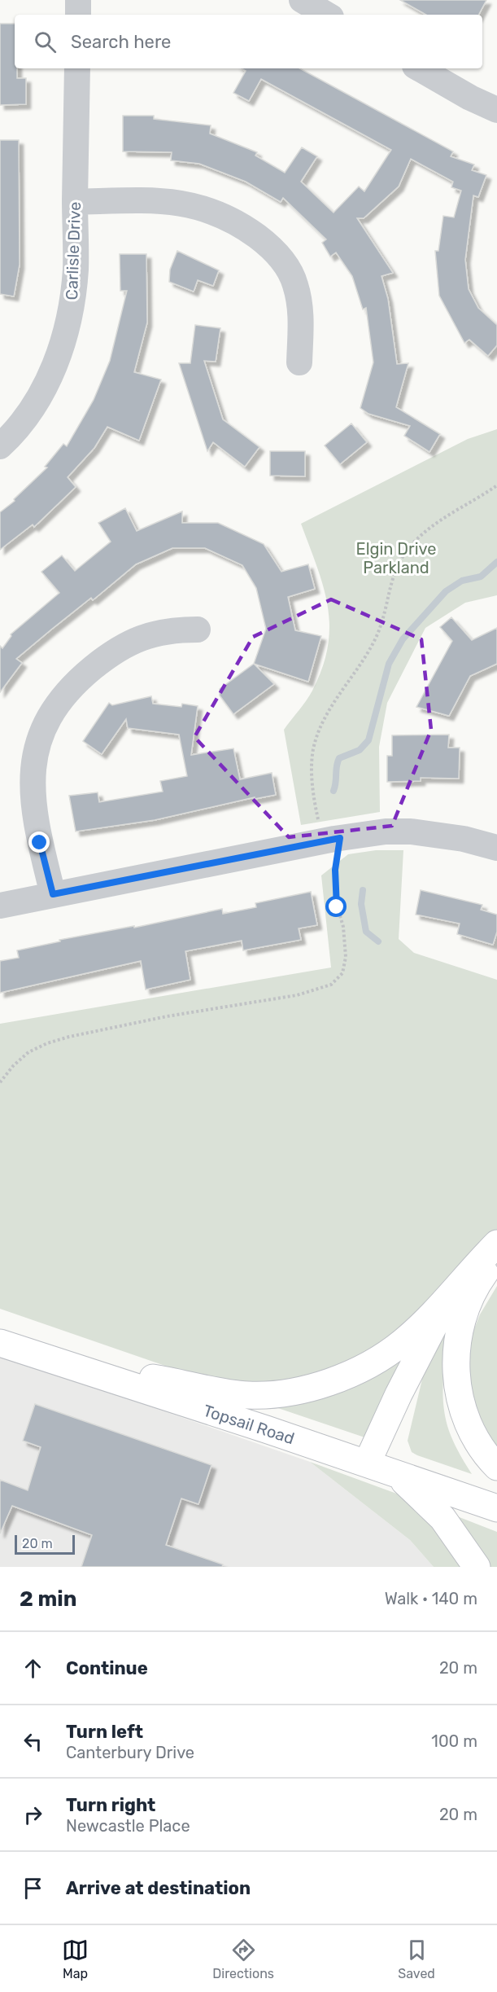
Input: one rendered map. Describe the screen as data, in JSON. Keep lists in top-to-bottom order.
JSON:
{
  "streets": {
    "main road": ["Topsail Road"],
    "street": ["Carlisle Drive"]
  },
  "parks": ["Elgin Drive Parkland"],
  "scale_bar": "20 m",
  "page": {
    "search": "Search here",
    "scale": "20 m",
    "heading": ["2 min", "Walk · 140 m"],
    "list": [
      ["Continue", "20 m"],
      ["Turn left", "Canterbury Drive", "100 m"],
      ["Turn right", "Newcastle Place", "20 m"],
      "Arrive at destination"
    ],
    "nav": ["Map", "Directions", "Saved"]
  }
}
